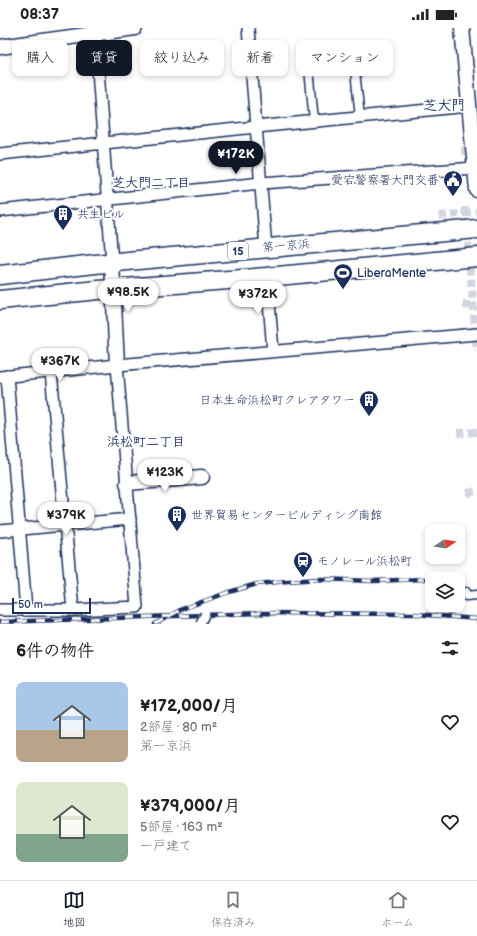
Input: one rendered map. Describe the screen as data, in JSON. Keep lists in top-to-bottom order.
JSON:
{
  "streets": {
    "highway": ["第一京浜", "15"]
  },
  "districts": ["芝大門", "芝大門二丁目", "浜松町二丁目"],
  "places": {
    "public building": ["愛宕警察署大門交番"],
    "building": ["共生ビル", "日本生命浜松町クレアタワー", "世界貿易センタービルディング南館"],
    "sports": ["LiberaMente"],
    "station": ["モノレール浜松町"]
  },
  "scale_bar": "50 m",
  "north": "right",
  "page": {
    "status": "08:37",
    "chip": [
      "購入",
      "賃貸",
      "絞り込み",
      "新着",
      "マンション"
    ],
    "price": [
      "¥172K",
      "¥98.5K",
      "¥372K",
      "¥367K",
      "¥123K",
      "¥379K"
    ],
    "scale": "50 m",
    "heading": "6件の物件",
    "list": [
      {
        "name": "¥172,000/月",
        "note": "2部屋 · 80 m² · 第一京浜"
      },
      {
        "name": "¥379,000/月",
        "note": "5部屋 · 163 m² · 一戸建て"
      }
    ],
    "tabs": ["地図", "保存済み", "ホーム"]
  }
}
